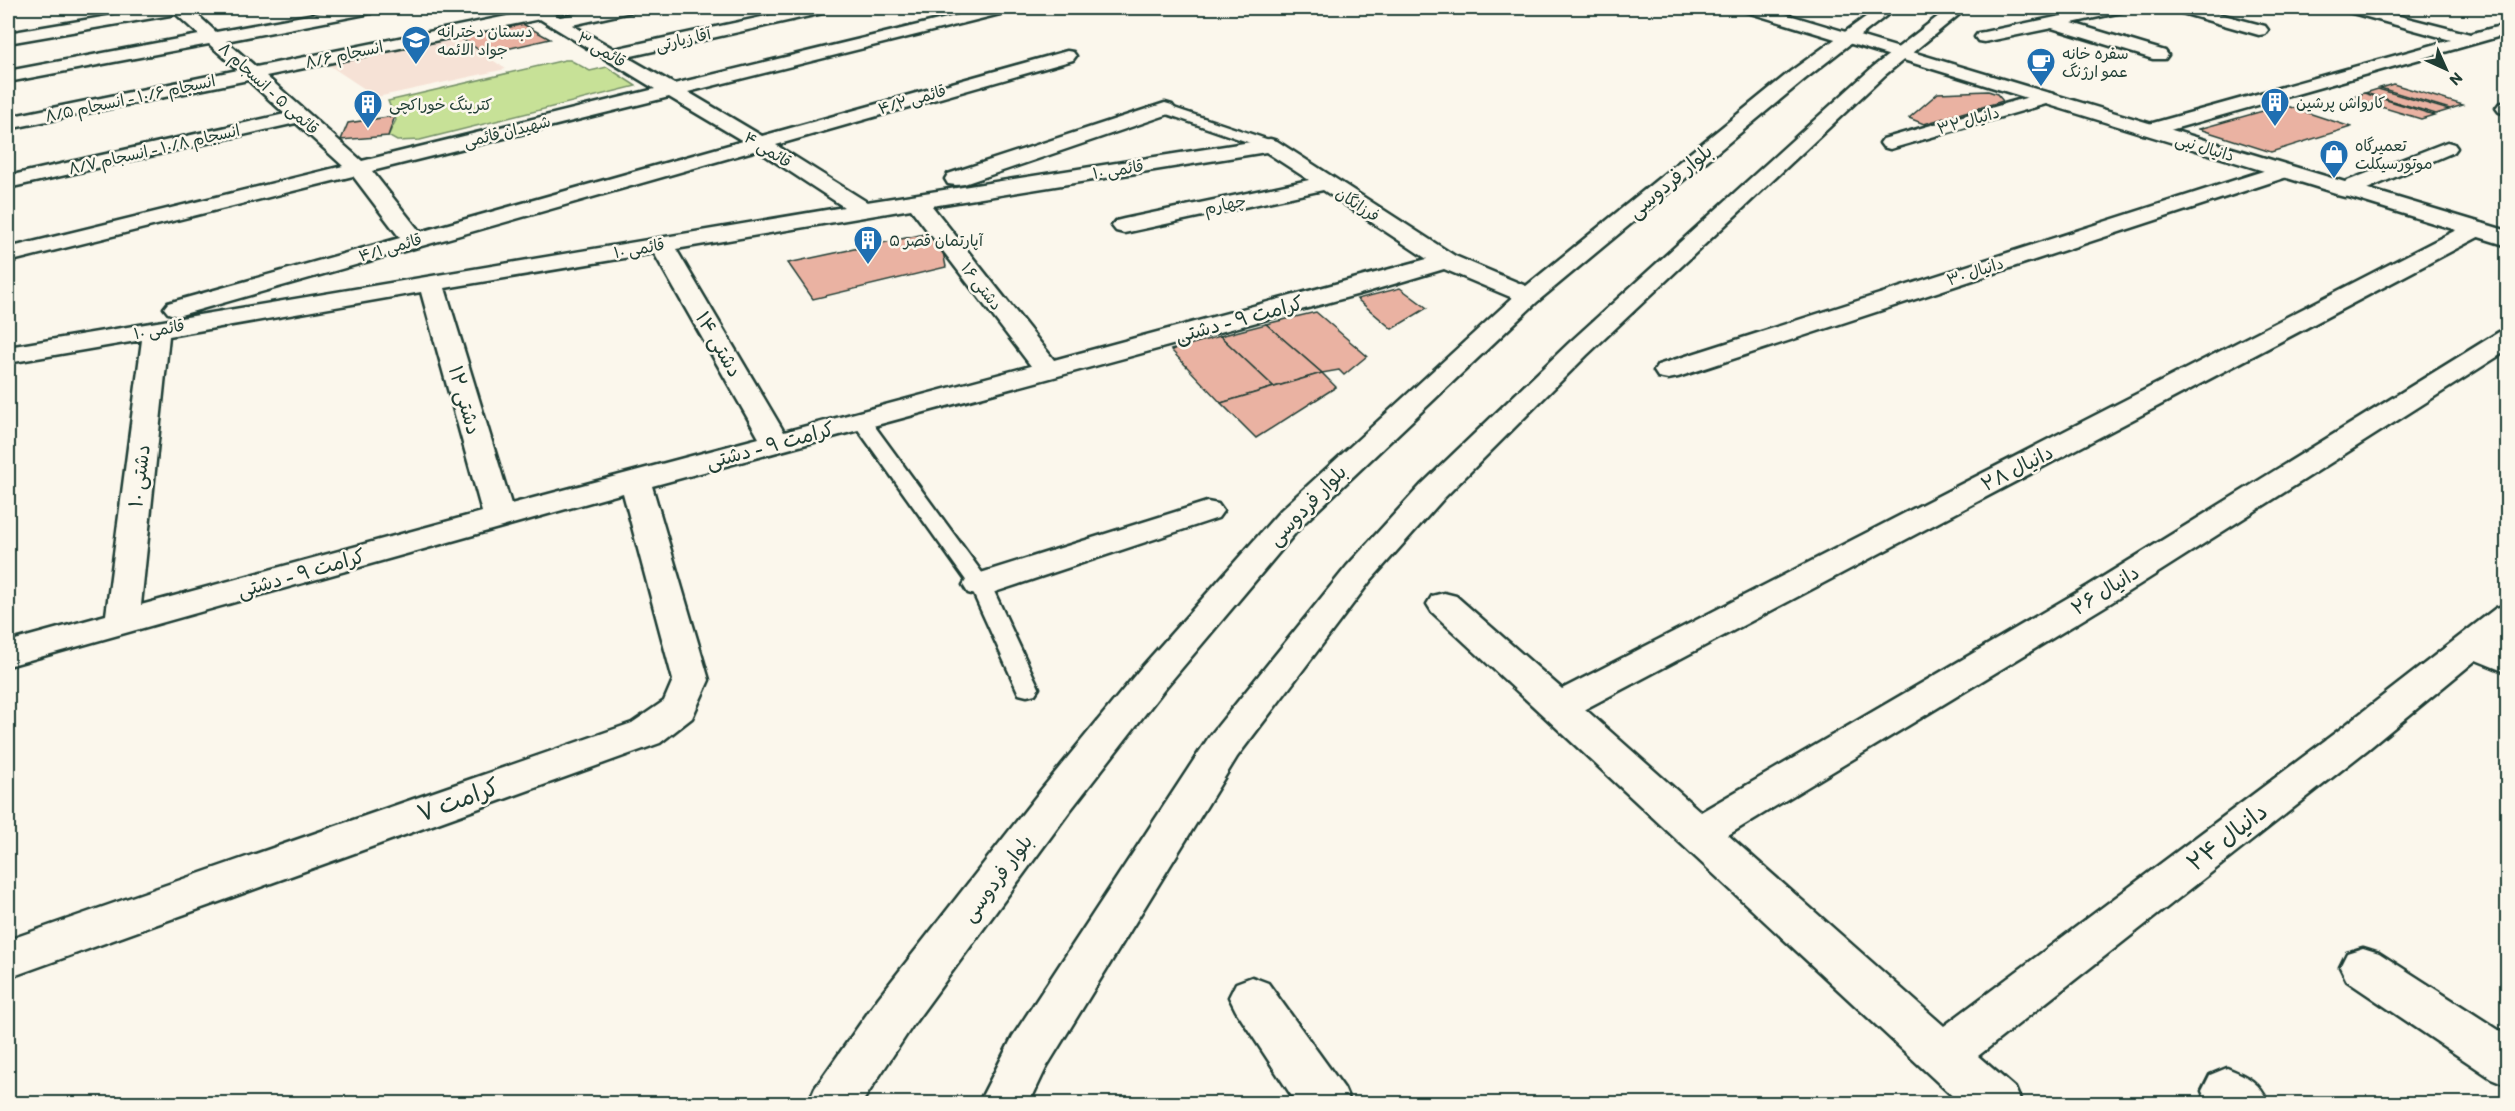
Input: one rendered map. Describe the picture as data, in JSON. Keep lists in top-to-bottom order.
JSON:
{
  "streets": {
    "street": [
      "آقا زیارتی",
      "قائمی ۳",
      "انسجام ۸/۶",
      "قائمی ۵ - انسجام ۸",
      "انسجام ۱۰/۶ - انسجام ۸/۵",
      "قائمی ۴/۲",
      "دانیال ۳۲",
      "شهیدان قائمی",
      "دانیال نبی",
      "انسجام ۱۰/۸ - انسجام ۸/۷",
      "قائمی ۴",
      "قائمی ۱۰",
      "بلوار فردوسی",
      "چهارم",
      "فرزانگان",
      "قائمی ۴/۱",
      "دانیال ۳۰",
      "دشتی ۱۶",
      "کرامت ۹ - دشتی",
      "دشتی ۱۴",
      "دشتی ۱۲",
      "دانیال ۲۸",
      "دشتی ۱۰",
      "دانیال ۲۶",
      "کرامت ۷",
      "دانیال ۲۴"
    ]
  },
  "crossings": [
    ["آقا زیارتی", "قائمی ۳"],
    ["قائمی ۳", "انسجام ۸/۶"],
    ["قائمی ۳", "شهیدان قائمی"],
    ["قائمی ۳", "قائمی ۴"],
    ["انسجام ۸/۶", "قائمی ۵ - انسجام ۸"],
    ["انسجام ۸/۶", "انسجام ۱۰/۶ - انسجام ۸/۵"],
    ["قائمی ۵ - انسجام ۸", "انسجام ۱۰/۶ - انسجام ۸/۵"],
    ["قائمی ۵ - انسجام ۸", "شهیدان قائمی"],
    ["قائمی ۵ - انسجام ۸", "انسجام ۱۰/۸ - انسجام ۸/۷"],
    ["قائمی ۵ - انسجام ۸", "قائمی ۴/۱"],
    ["قائمی ۴/۲", "قائمی ۴"],
    ["قائمی ۴/۲", "قائمی ۴/۱"],
    ["دانیال ۳۲", "دانیال نبی"],
    ["شهیدان قائمی", "قائمی ۴"],
    ["دانیال نبی", "دانیال ۳۰"],
    ["دانیال نبی", "دانیال ۲۸"],
    ["قائمی ۴", "قائمی ۱۰"],
    ["قائمی ۴", "قائمی ۴/۱"],
    ["قائمی ۱۰", "فرزانگان"],
    ["قائمی ۱۰", "قائمی ۴/۱"],
    ["قائمی ۱۰", "دشتی ۱۶"],
    ["قائمی ۱۰", "دشتی ۱۴"],
    ["قائمی ۱۰", "دشتی ۱۲"],
    ["قائمی ۱۰", "دشتی ۱۰"],
    ["چهارم", "فرزانگان"],
    ["فرزانگان", "کرامت ۹ - دشتی"],
    ["دشتی ۱۶", "کرامت ۹ - دشتی"],
    ["کرامت ۹ - دشتی", "دشتی ۱۴"],
    ["کرامت ۹ - دشتی", "دشتی ۱۲"],
    ["کرامت ۹ - دشتی", "دشتی ۱۰"],
    ["کرامت ۹ - دشتی", "کرامت ۷"]
  ],
  "places": {
    "school or university": ["دبستان دخترانه جواد الائمه"],
    "cafe": ["سفره خانه عمو ارژنگ"],
    "building": ["کارواش پرشین", "کترینگ خوراکچی", "آپارتمان قصر ۵"],
    "shop": ["تعمیرگاه موتورسیکلت"]
  },
  "north": "bottom right"
}
